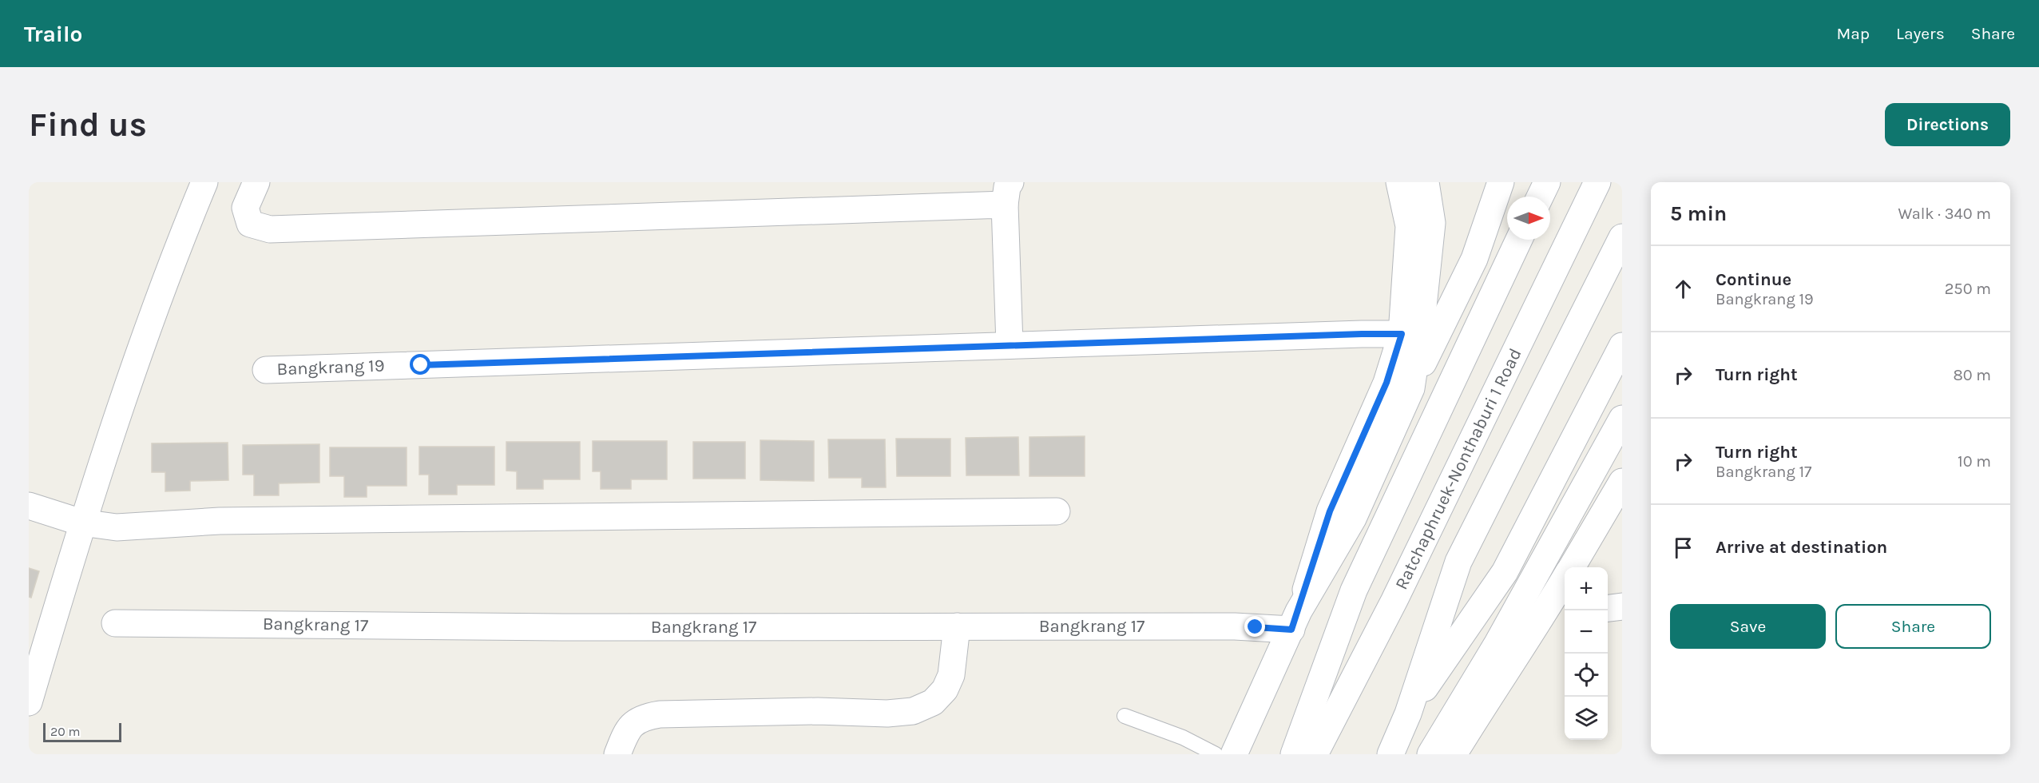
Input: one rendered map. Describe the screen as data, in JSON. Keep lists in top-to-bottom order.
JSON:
{
  "streets": {
    "street": ["Bangkrang 19", "Ratchaphruek-Nonthaburi 1 Road", "Bangkrang 17"]
  },
  "scale_bar": "20 m",
  "north": "right",
  "page": {
    "header": "Trailo",
    "nav": ["Map", "Layers", "Share"],
    "buttons": [
      "Directions",
      ["Save", "Share"]
    ],
    "title": "Find us",
    "heading": ["5 min", "Walk · 340 m"],
    "list": [
      ["Continue", "Bangkrang 19", "250 m"],
      ["Turn right", "80 m"],
      ["Turn right", "Bangkrang 17", "10 m"],
      "Arrive at destination"
    ],
    "map_buttons": ["+", "−"],
    "scale": "20 m"
  }
}
